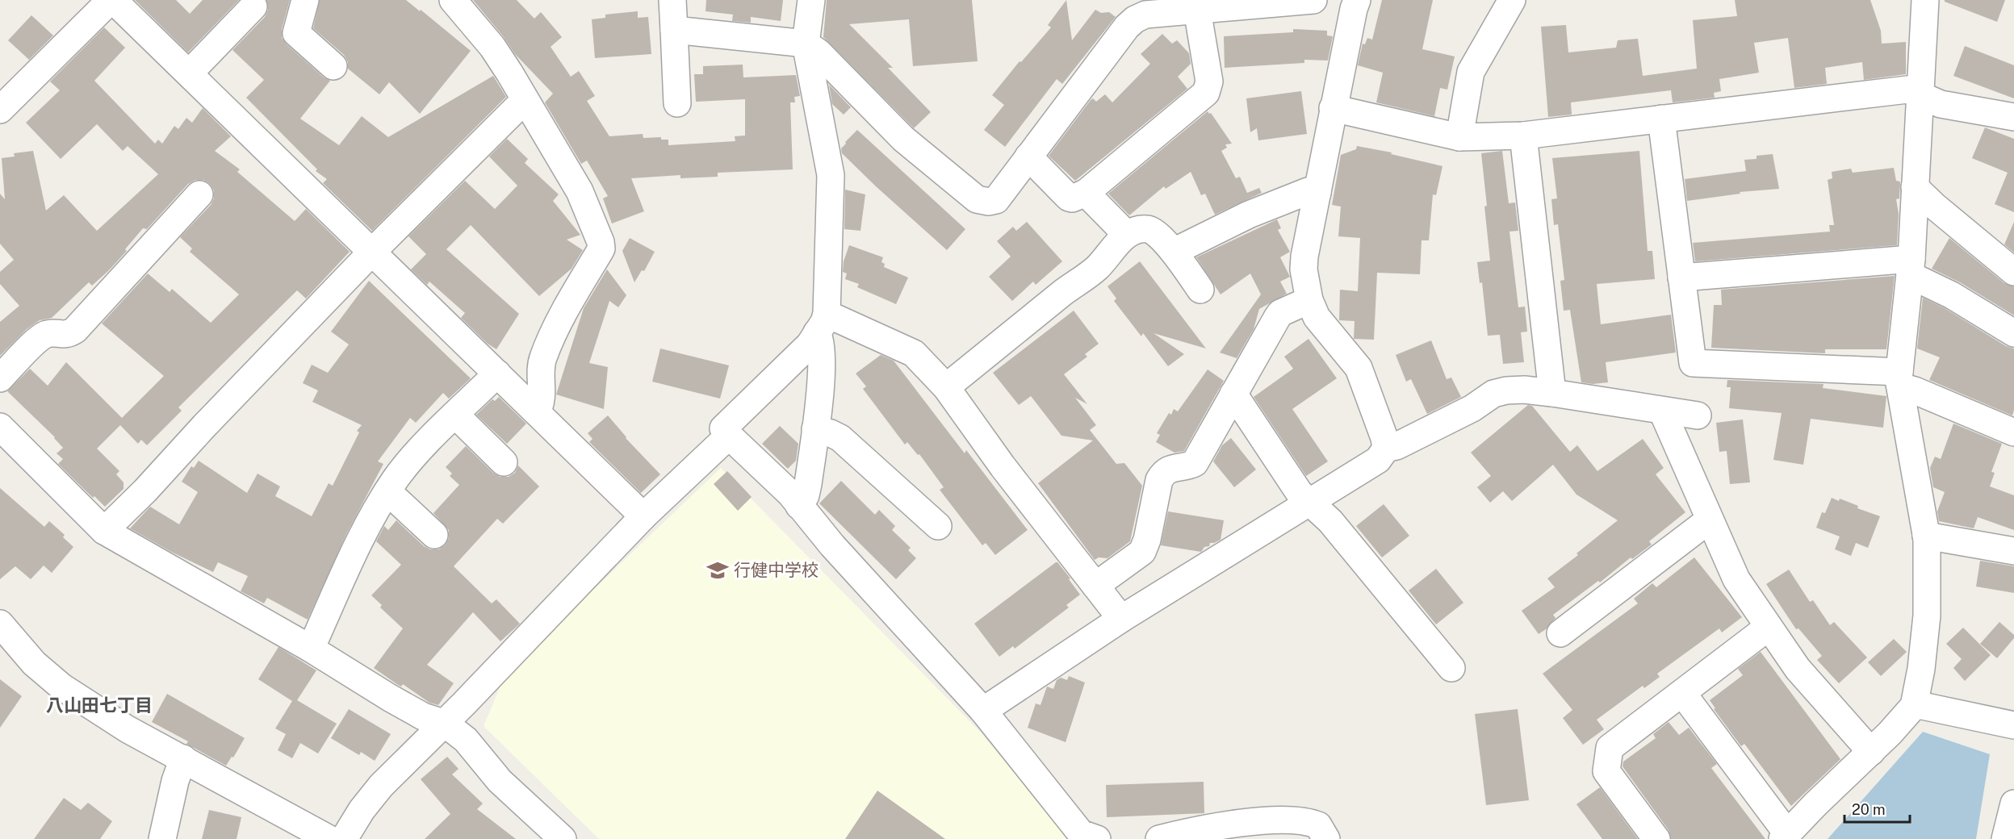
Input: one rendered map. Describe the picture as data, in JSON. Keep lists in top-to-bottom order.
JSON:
{
  "districts": ["八山田七丁目"],
  "places": {
    "school or university": ["行健中学校"]
  },
  "scale_bar": "20 m"
}
